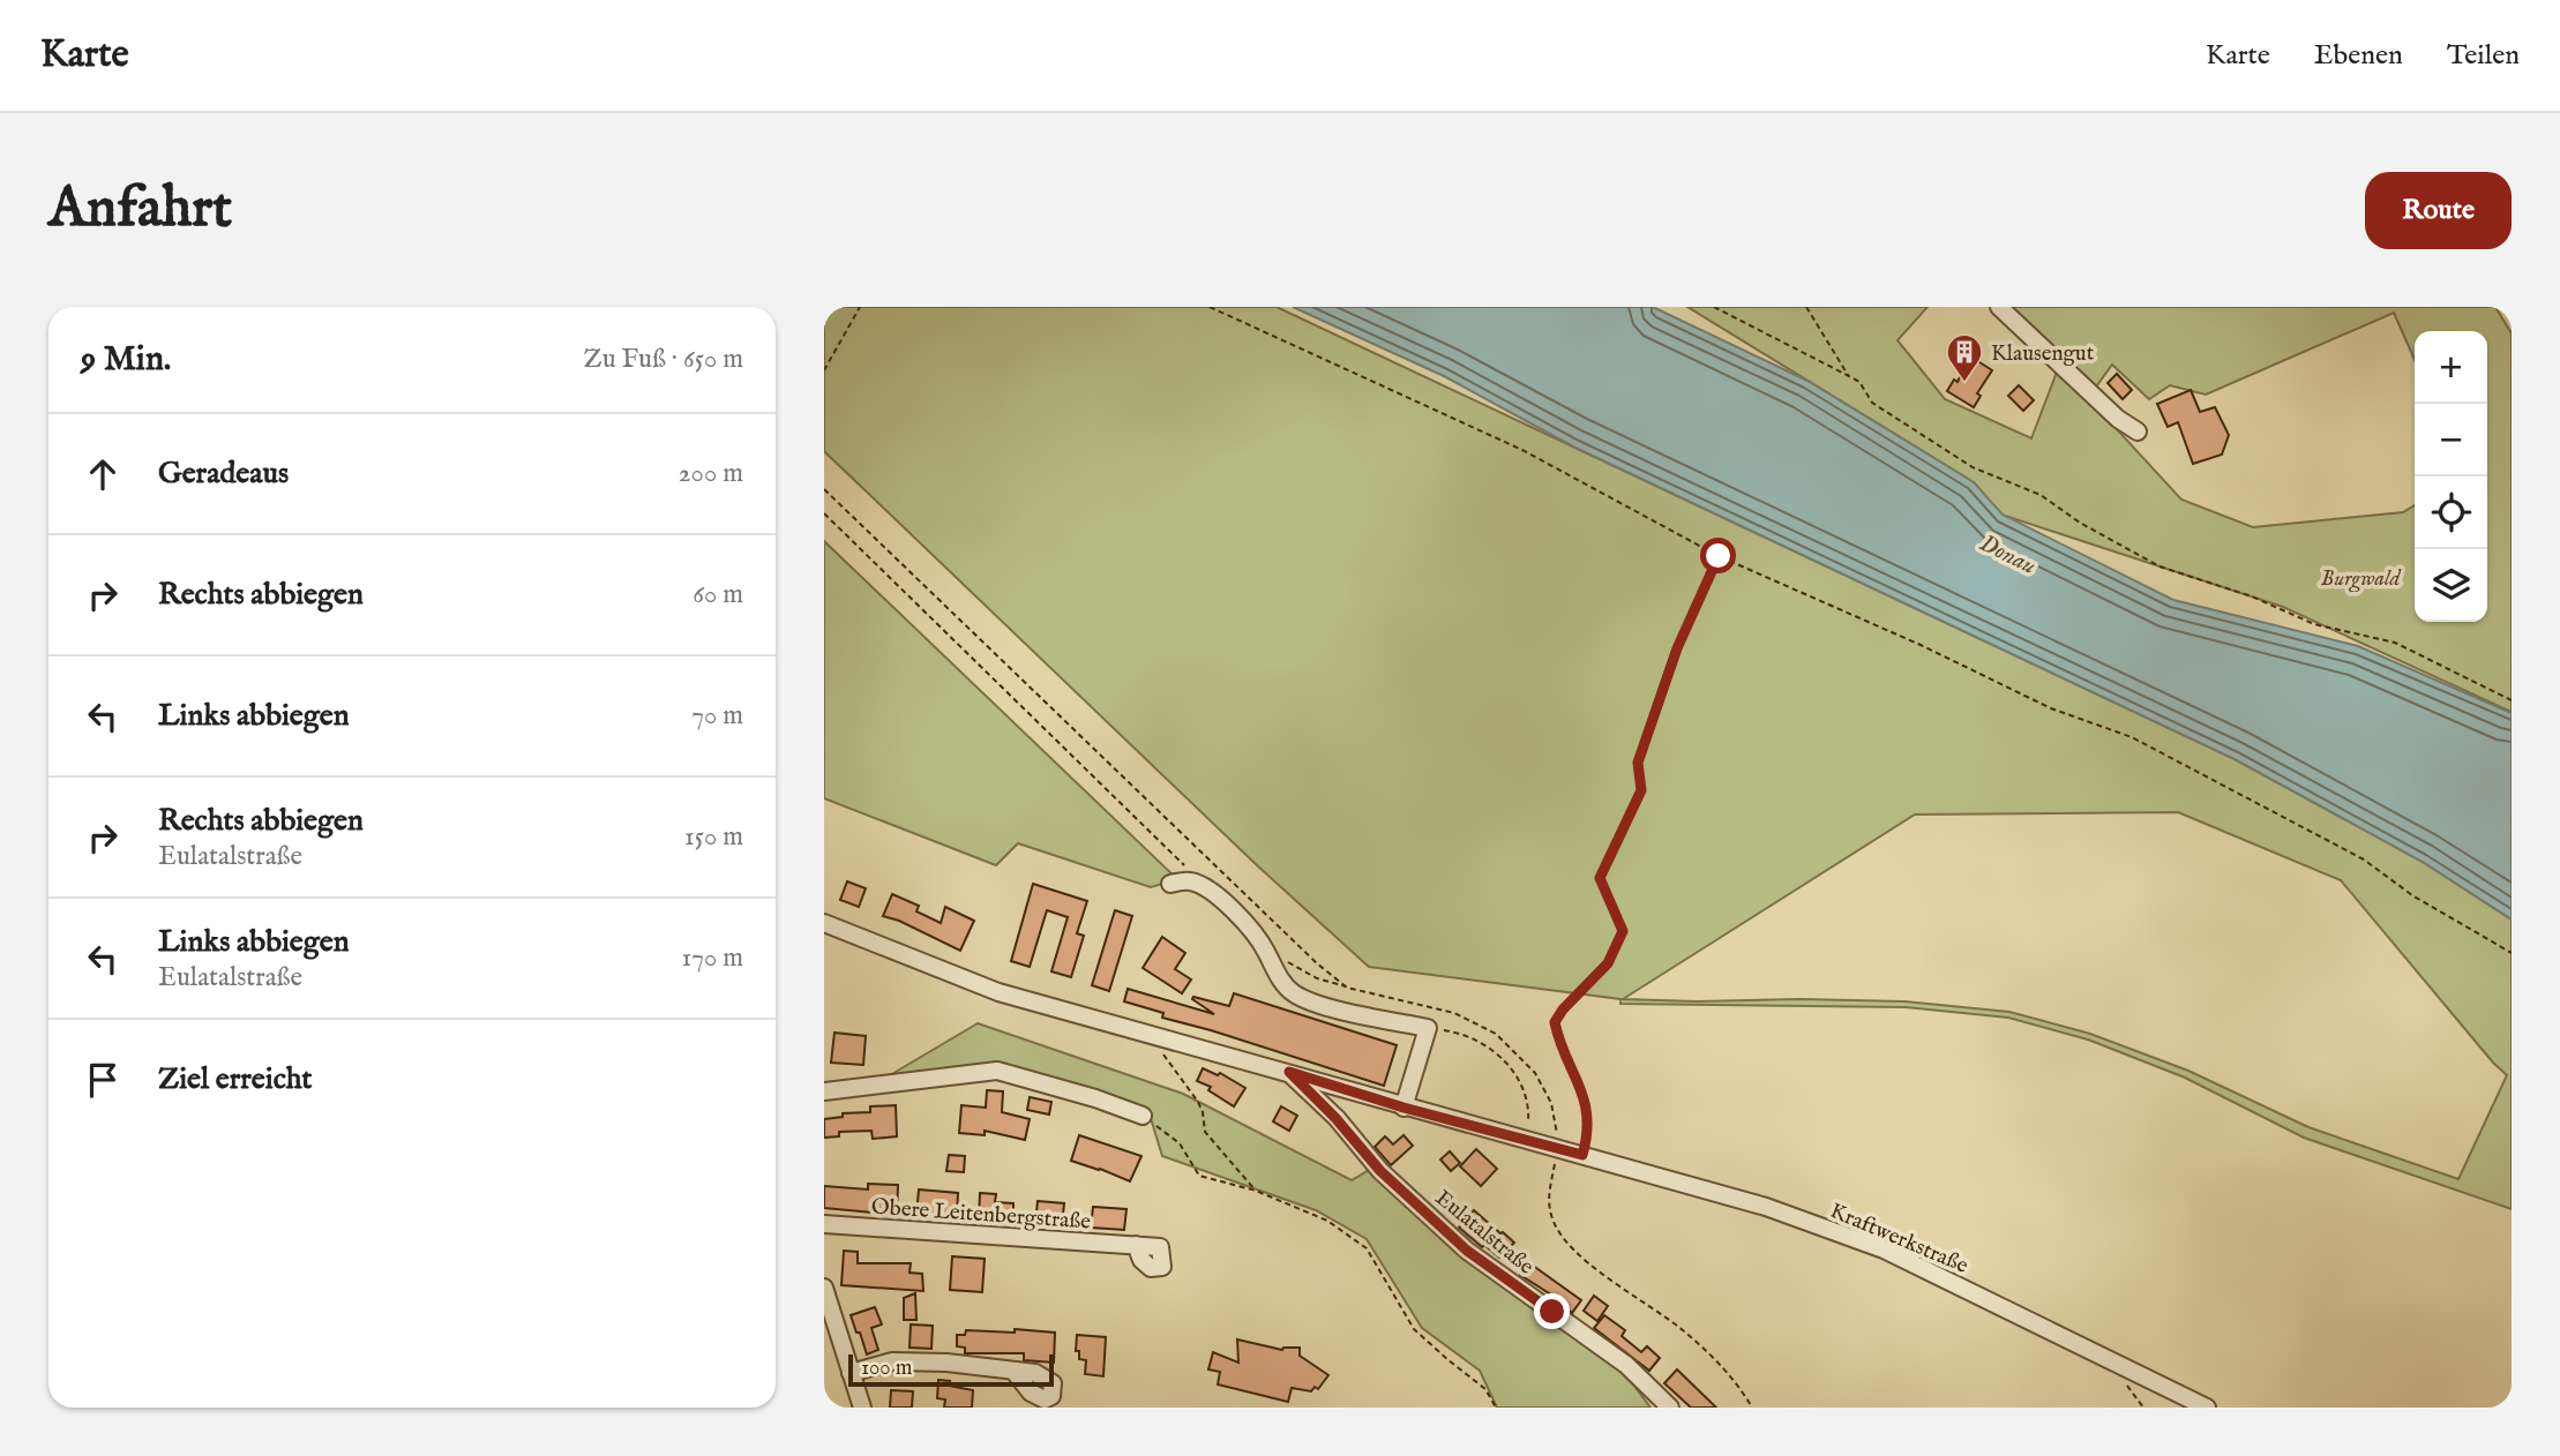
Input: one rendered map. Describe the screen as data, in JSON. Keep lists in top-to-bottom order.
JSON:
{
  "streets": {
    "street": ["Obere Leitenbergstraße", "Eulatalstraße", "Kraftwerkstraße"]
  },
  "crossings": [
    ["Eulatalstraße", "Kraftwerkstraße"]
  ],
  "water": ["Donau"],
  "parks": ["Burgwald"],
  "places": {
    "building": ["Klausengut"]
  },
  "scale_bar": "100 m",
  "page": {
    "header": "Karte",
    "nav": ["Karte", "Ebenen", "Teilen"],
    "buttons": "Route",
    "title": "Anfahrt",
    "heading": ["9 Min.", "Zu Fuß · 650 m"],
    "map_buttons": ["+", "−"],
    "list": [
      ["Geradeaus", "200 m"],
      ["Rechts abbiegen", "60 m"],
      ["Links abbiegen", "70 m"],
      ["Rechts abbiegen", "Eulatalstraße", "150 m"],
      ["Links abbiegen", "Eulatalstraße", "170 m"],
      "Ziel erreicht"
    ],
    "scale": "100 m"
  }
}
